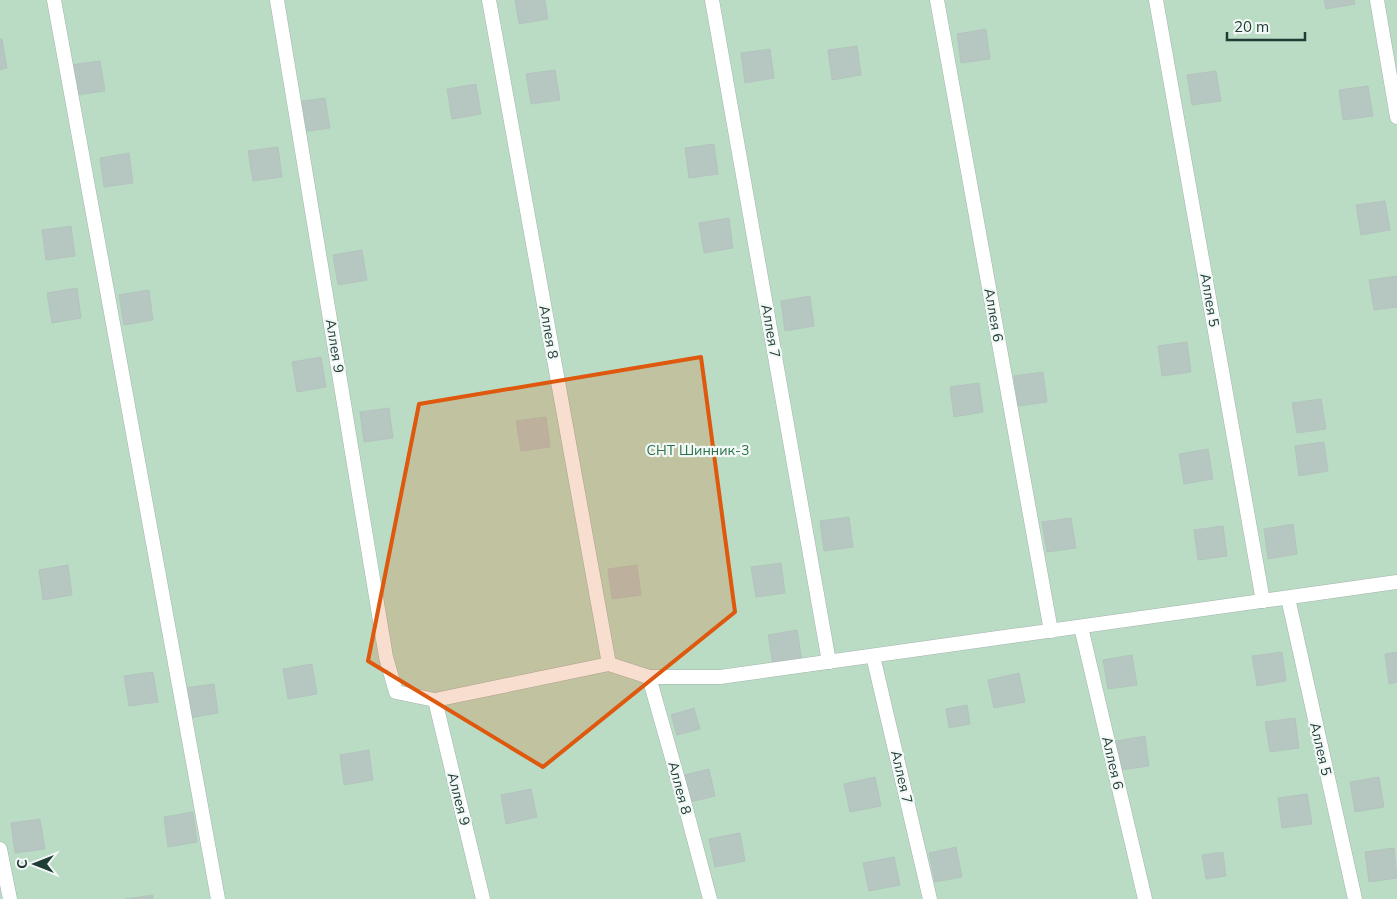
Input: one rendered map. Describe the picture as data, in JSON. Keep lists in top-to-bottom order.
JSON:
{
  "streets": {
    "lane": [
      "Аллея 5",
      "Аллея 6",
      "Аллея 7",
      "Аллея 8",
      "Аллея 9"
    ]
  },
  "parks": ["СНТ Шинник-3"],
  "scale_bar": "20 m",
  "north": "left"
}
